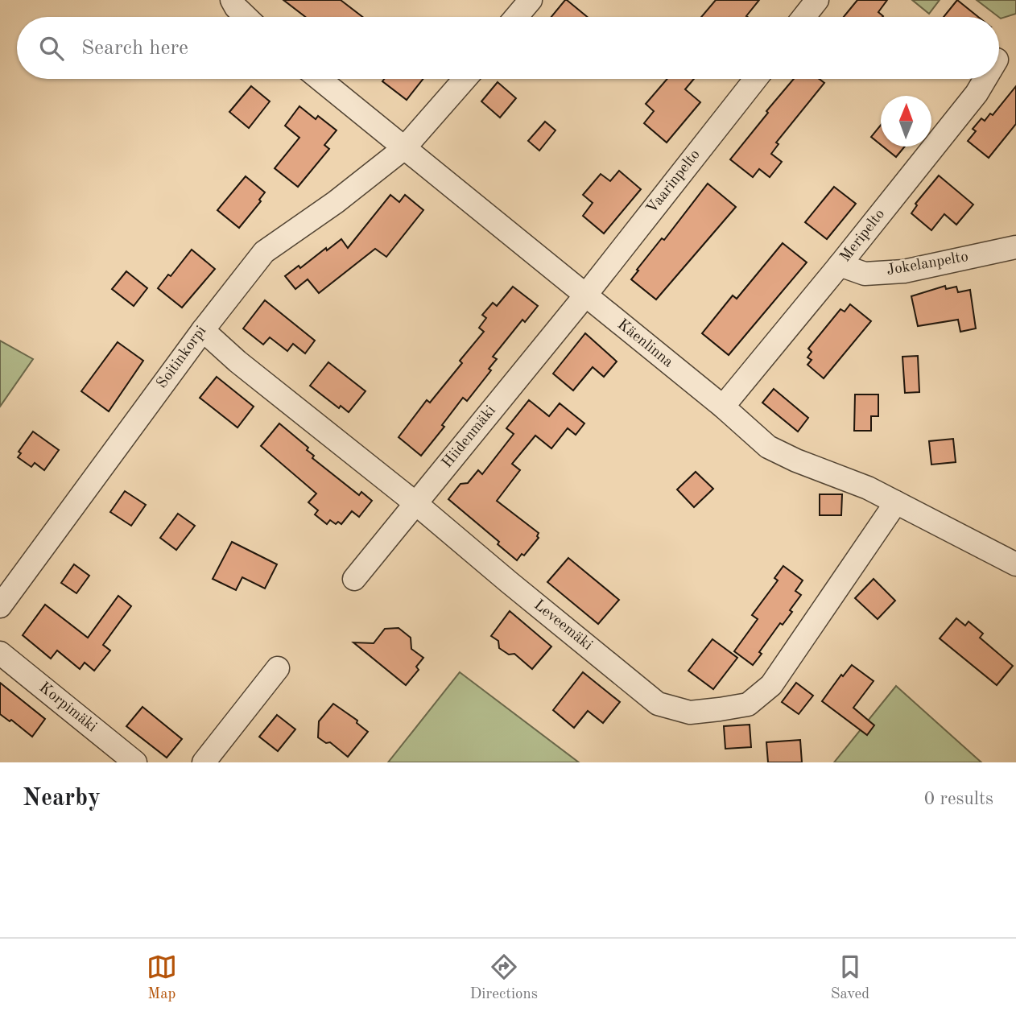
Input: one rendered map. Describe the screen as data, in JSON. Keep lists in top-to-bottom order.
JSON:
{
  "streets": {
    "street": [
      "Vaarinpelto",
      "Meripelto",
      "Jokelanpelto",
      "Käenlinna",
      "Soitinkorpi",
      "Hiidenmäki",
      "Leveemäki",
      "Korpimäki"
    ]
  },
  "crossings": [
    ["Vaarinpelto", "Käenlinna"],
    ["Vaarinpelto", "Hiidenmäki"],
    ["Meripelto", "Jokelanpelto"],
    ["Meripelto", "Käenlinna"],
    ["Käenlinna", "Soitinkorpi"],
    ["Käenlinna", "Hiidenmäki"],
    ["Käenlinna", "Leveemäki"],
    ["Soitinkorpi", "Leveemäki"],
    ["Hiidenmäki", "Leveemäki"]
  ],
  "north": "top",
  "page": {
    "search": "Search here",
    "heading": ["Nearby", "0 results"],
    "nav": ["Map", "Directions", "Saved"]
  }
}
